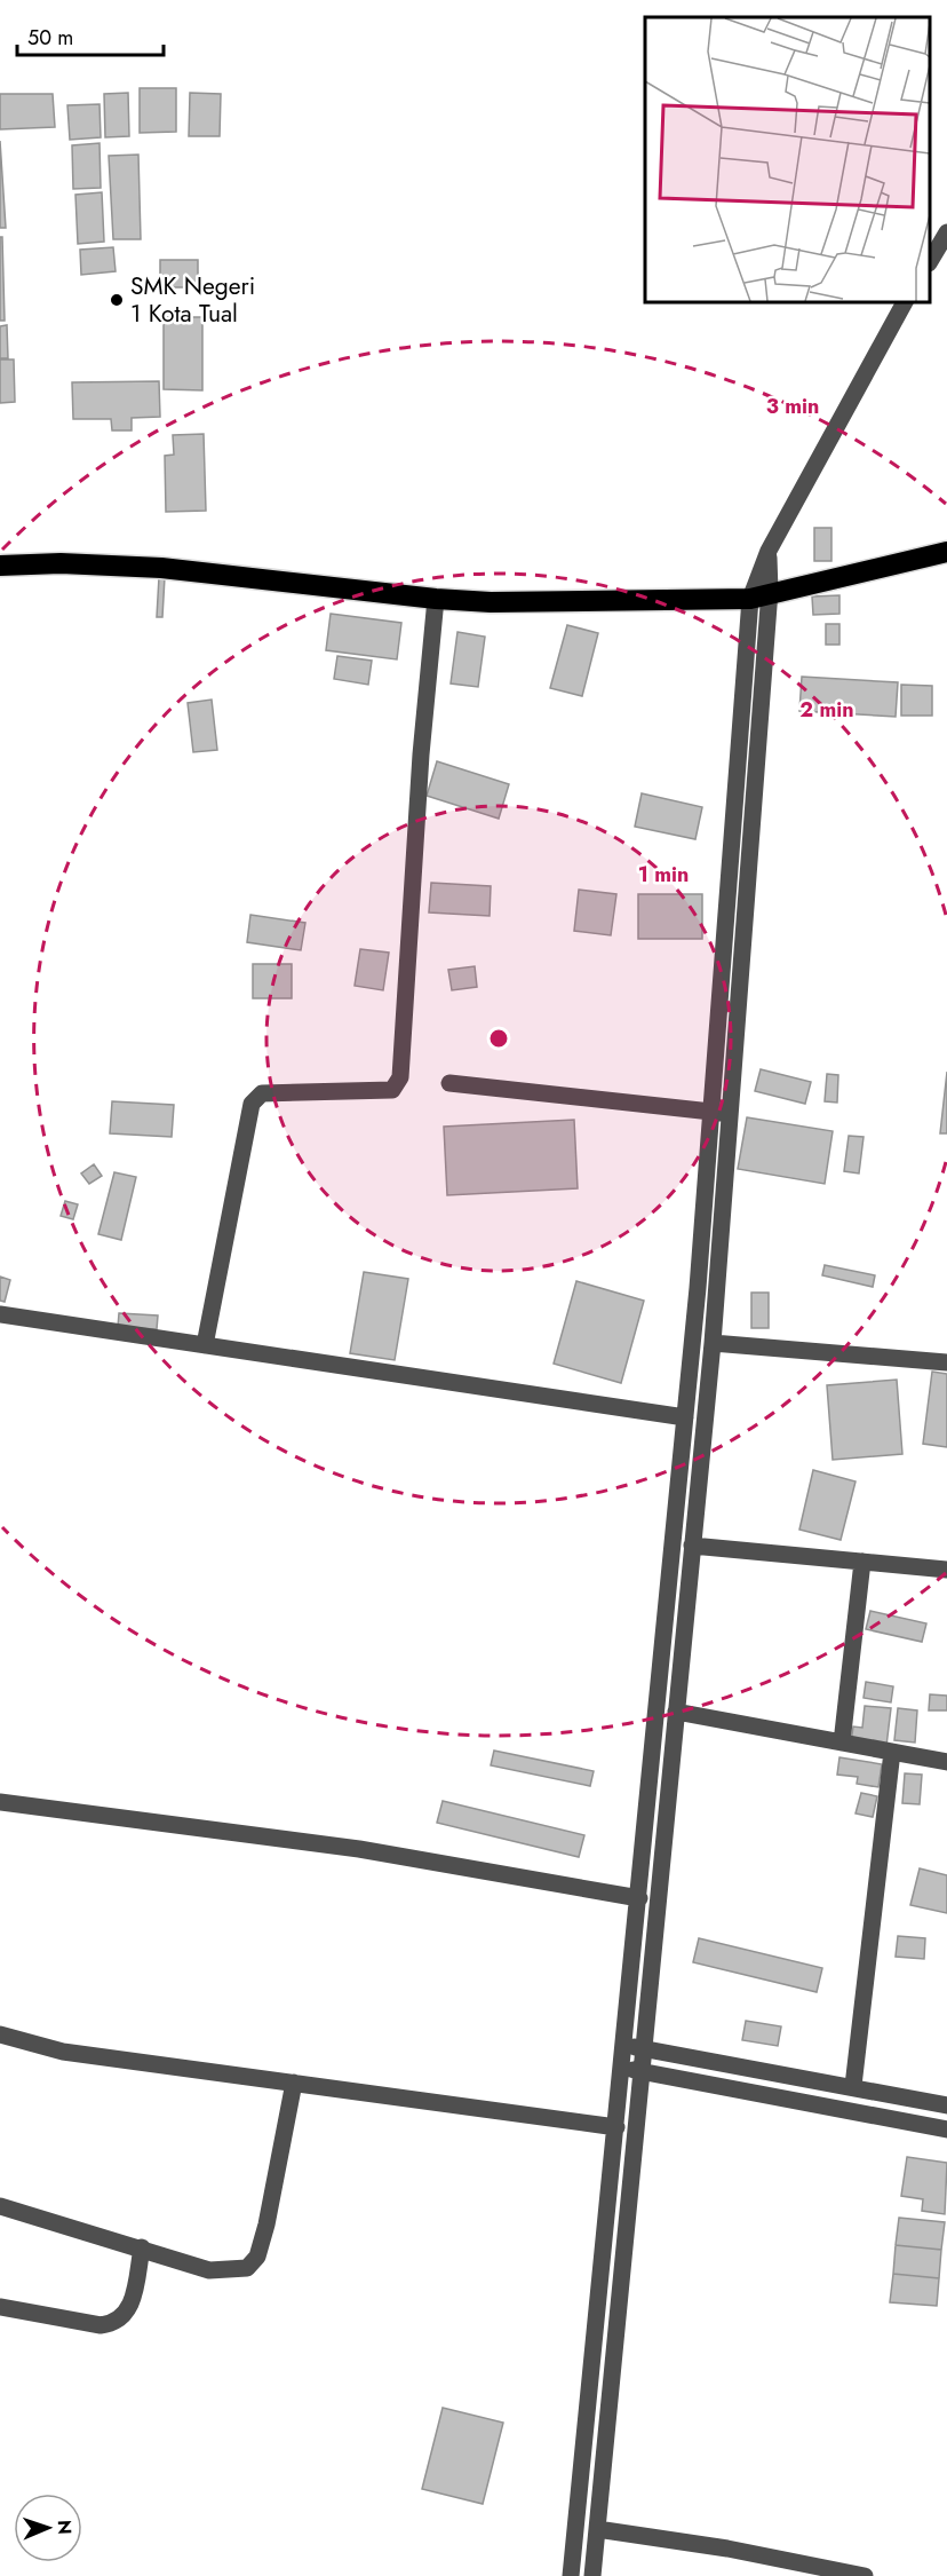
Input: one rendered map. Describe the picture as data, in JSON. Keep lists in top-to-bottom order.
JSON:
{
  "places": ["SMK Negeri 1 Kota Tual"],
  "scale_bar": "50 m",
  "north": "right",
  "rings": ["3 min", "2 min", "1 min"]
}
